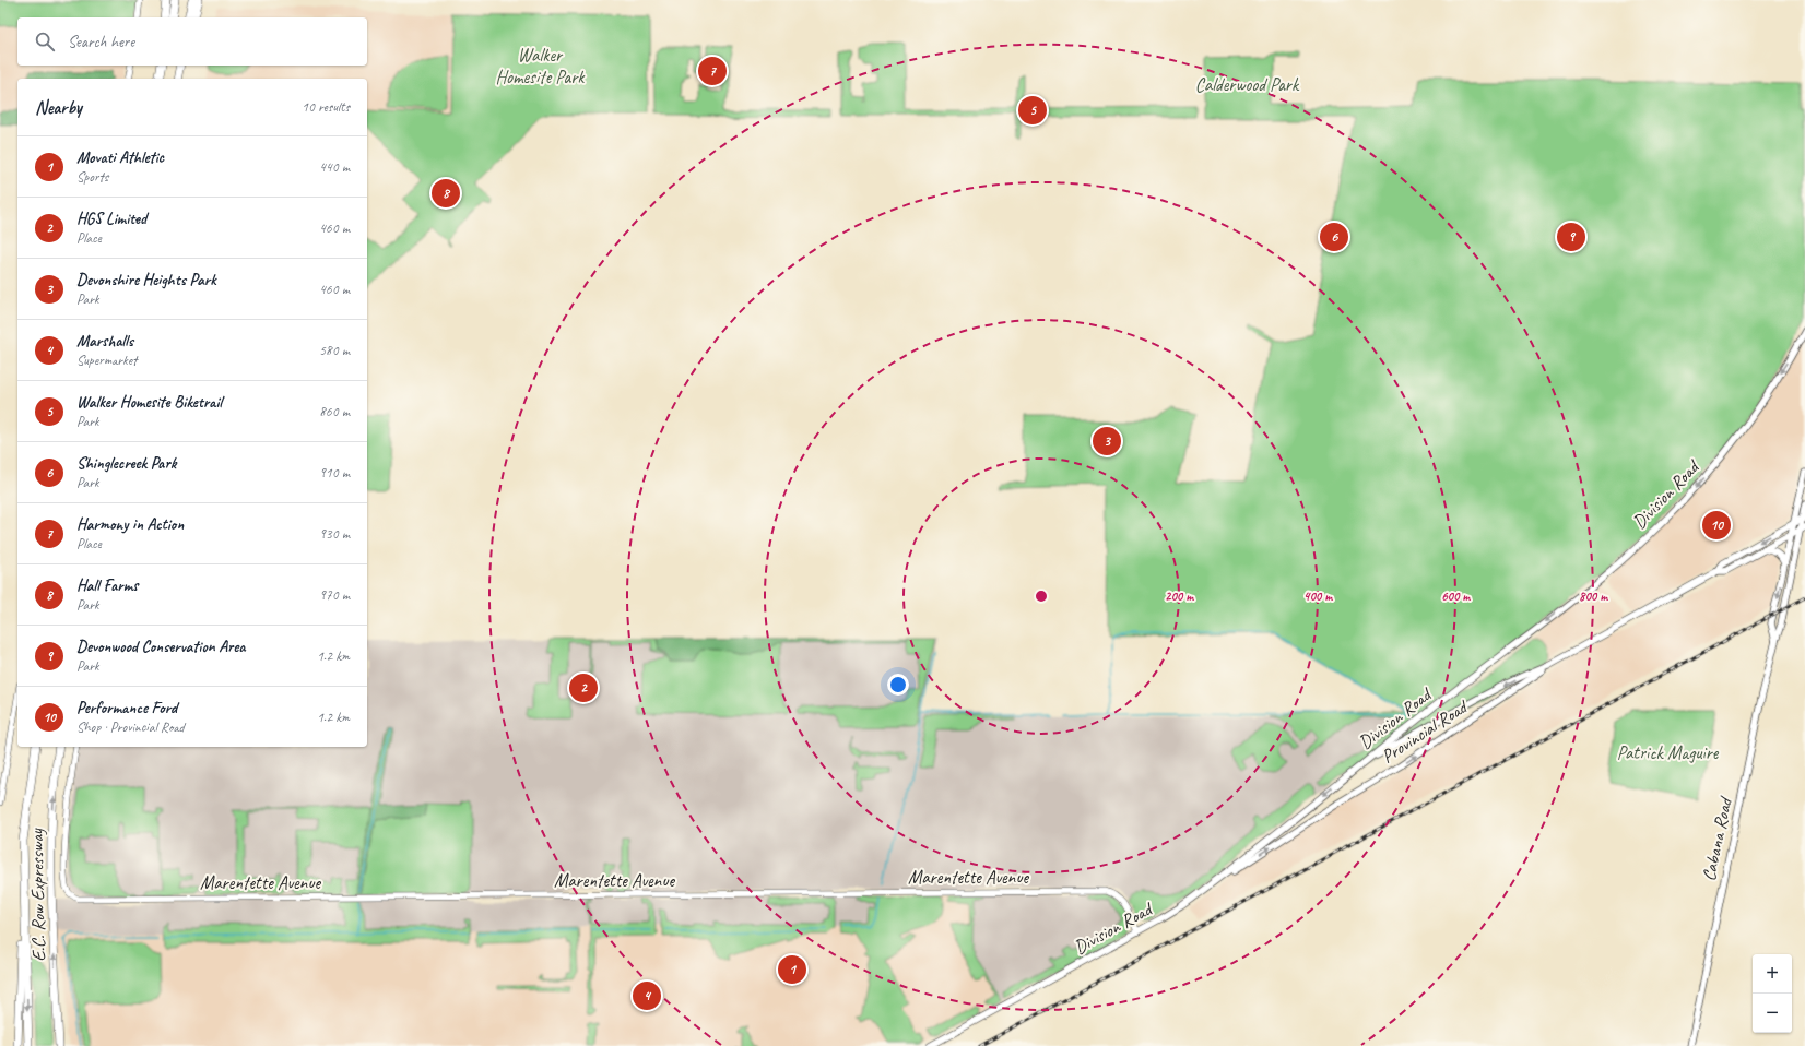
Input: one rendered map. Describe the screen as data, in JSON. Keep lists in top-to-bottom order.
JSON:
{
  "streets": {
    "highway": ["E.C. Row Expressway"],
    "main road": ["Division Road", "Provincial Road", "Cabana Road"],
    "street": ["Marentette Avenue"]
  },
  "crossings": [
    ["Division Road", "Provincial Road"],
    ["Division Road", "Marentette Avenue"],
    ["Provincial Road", "Cabana Road"]
  ],
  "one_way": ["Division Road"],
  "parks": ["Walker Homesite Park", "Calderwood Park", "Patrick Maguire"],
  "page": {
    "search": "Search here",
    "pins": [
      "7",
      "5",
      "8",
      "6",
      "9",
      "3",
      "10",
      "2",
      "1",
      "4"
    ],
    "heading": ["Nearby", "10 results"],
    "list": [
      {
        "mark": "1",
        "name": "Movati Athletic",
        "note": "Sports",
        "value": "440 m"
      },
      {
        "mark": "2",
        "name": "HGS Limited",
        "note": "Place",
        "value": "460 m"
      },
      {
        "mark": "3",
        "name": "Devonshire Heights Park",
        "note": "Park",
        "value": "460 m"
      },
      {
        "mark": "4",
        "name": "Marshalls",
        "note": "Supermarket",
        "value": "580 m"
      },
      {
        "mark": "5",
        "name": "Walker Homesite Biketrail",
        "note": "Park",
        "value": "860 m"
      },
      {
        "mark": "6",
        "name": "Shinglecreek Park",
        "note": "Park",
        "value": "910 m"
      },
      {
        "mark": "7",
        "name": "Harmony in Action",
        "note": "Place",
        "value": "930 m"
      },
      {
        "mark": "8",
        "name": "Hall Farms",
        "note": "Park",
        "value": "970 m"
      },
      {
        "mark": "9",
        "name": "Devonwood Conservation Area",
        "note": "Park",
        "value": "1.2 km"
      },
      {
        "mark": "10",
        "name": "Performance Ford",
        "note": "Shop · Provincial Road",
        "value": "1.2 km"
      }
    ],
    "map_buttons": ["+", "−"]
  },
  "rings": [
    "200 m",
    "400 m",
    "600 m",
    "800 m"
  ]
}
